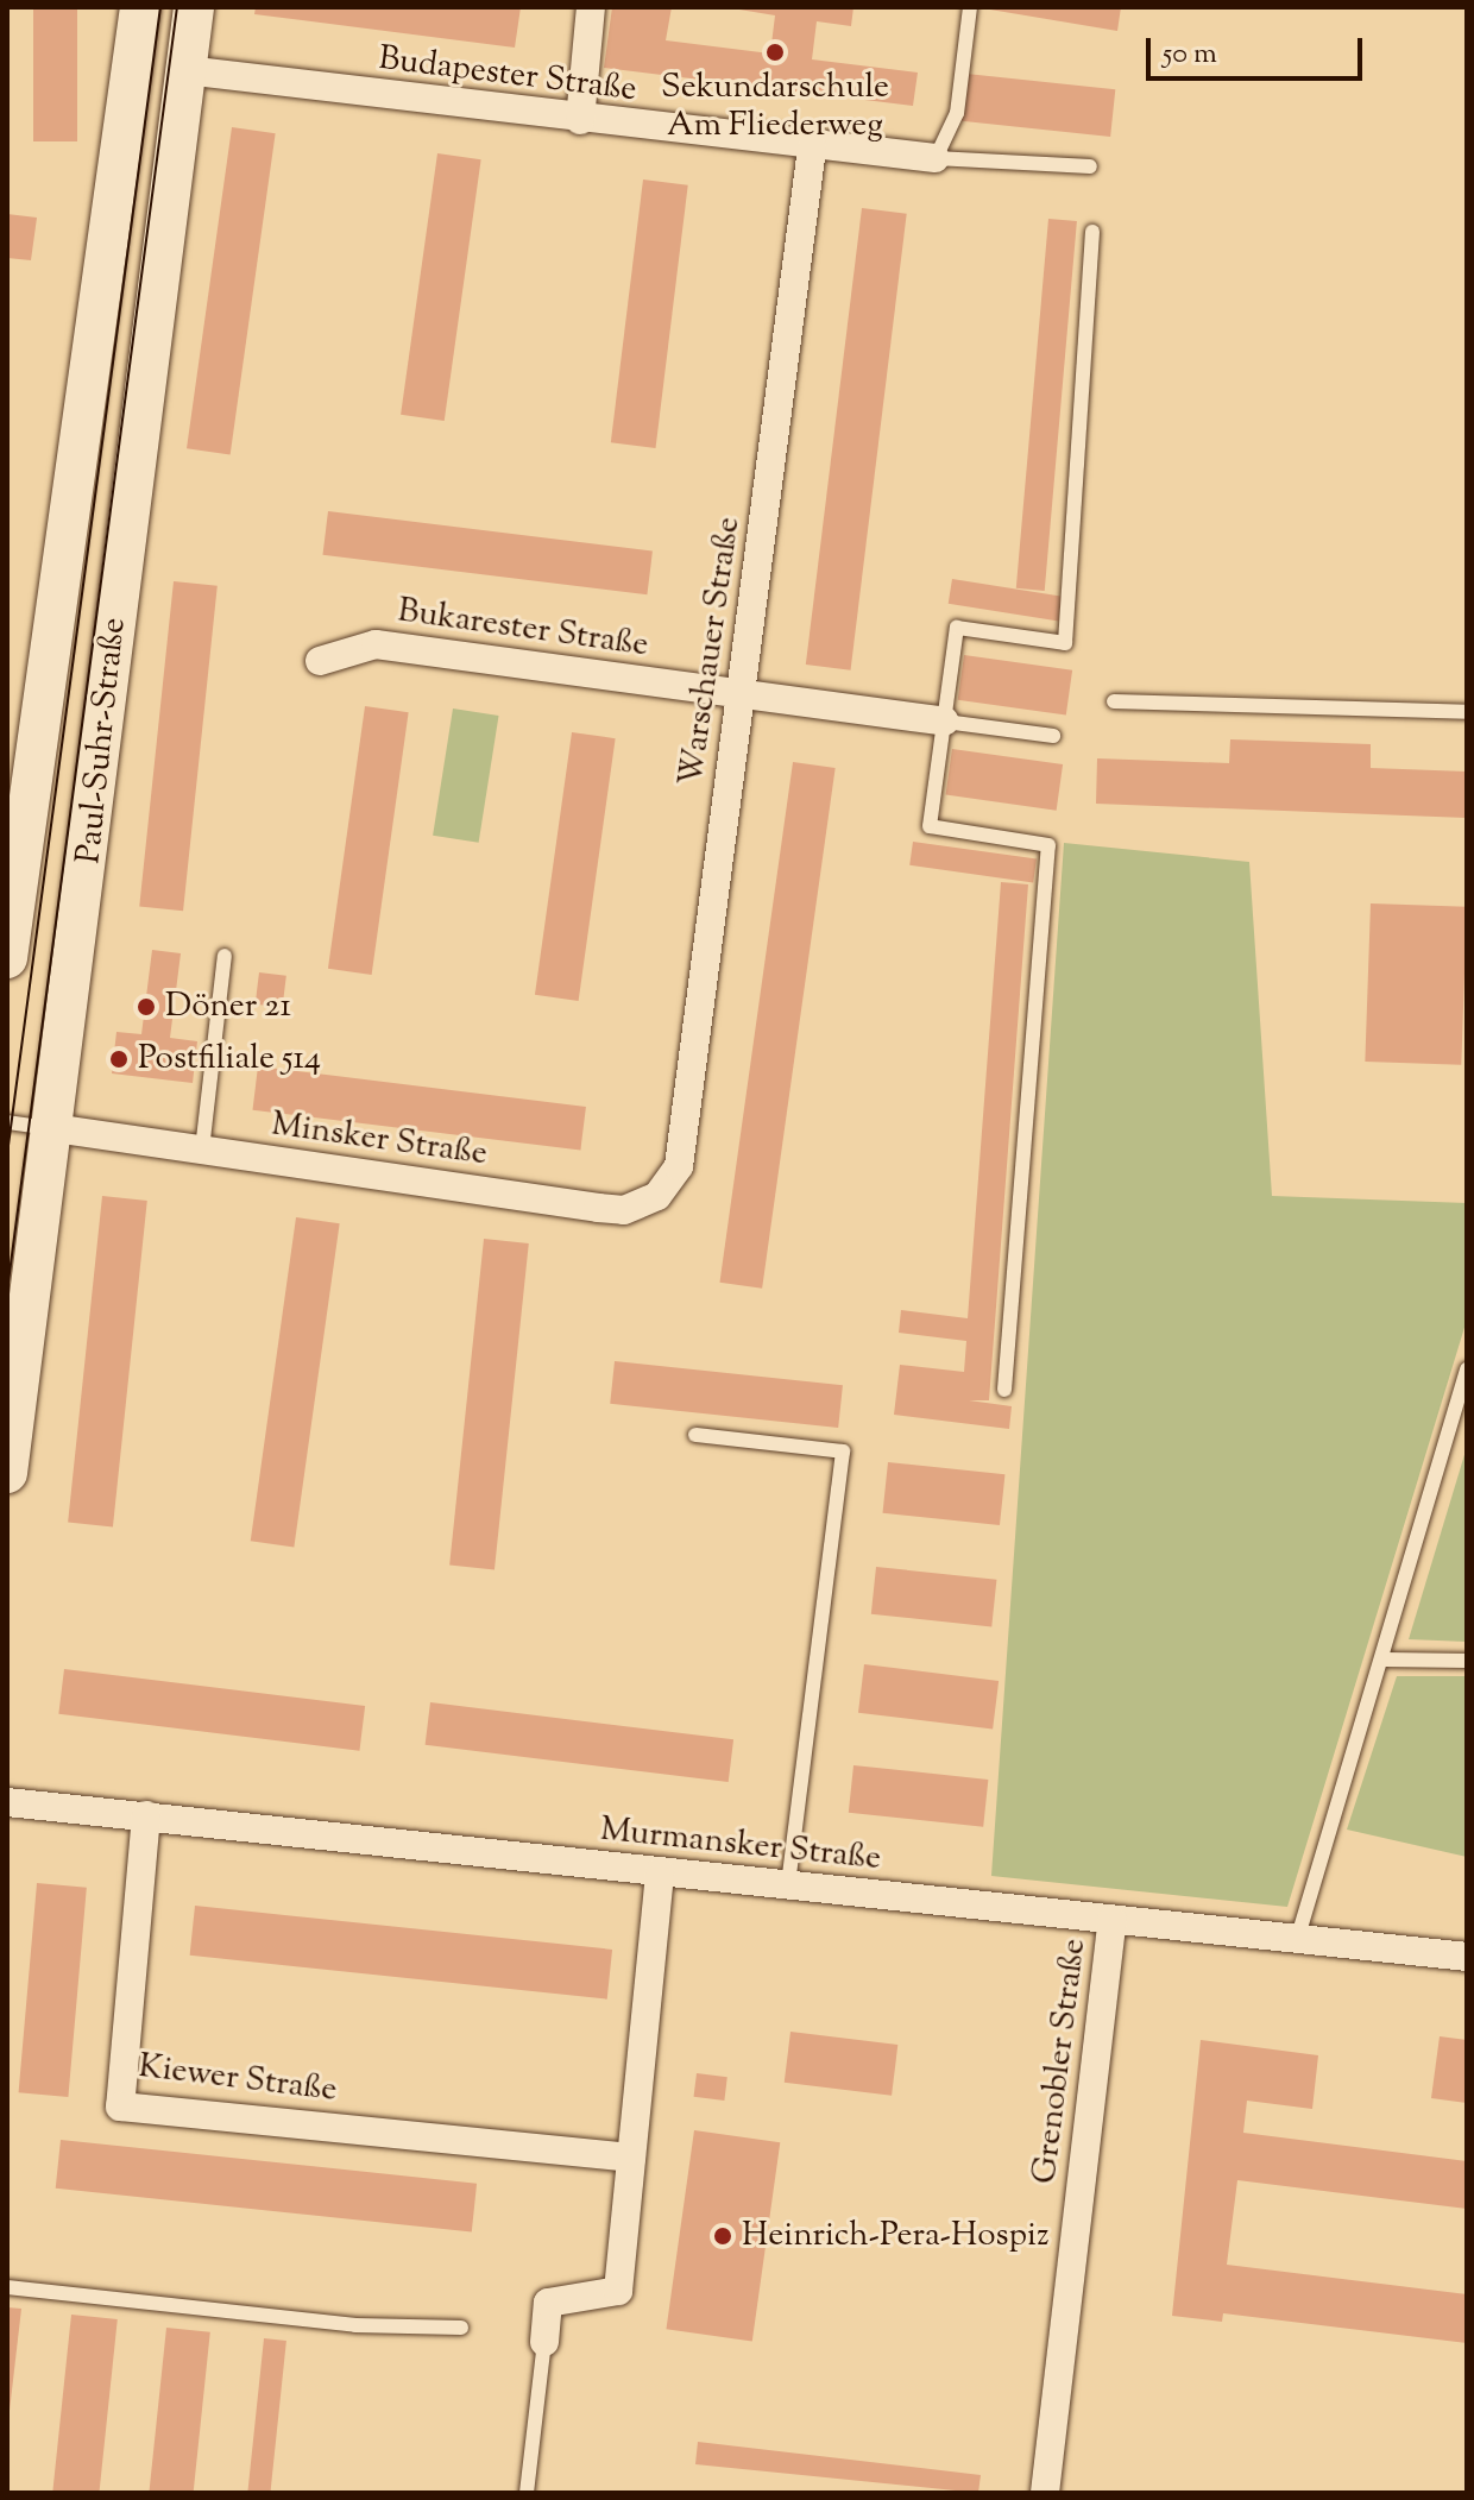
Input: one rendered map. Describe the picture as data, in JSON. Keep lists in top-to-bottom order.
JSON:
{
  "streets": {
    "street": [
      "Budapester Straße",
      "Bukarester Straße",
      "Warschauer Straße",
      "Paul-Suhr-Straße",
      "Minsker Straße",
      "Murmansker Straße",
      "Grenobler Straße",
      "Kiewer Straße"
    ]
  },
  "crossings": [
    ["Budapester Straße", "Warschauer Straße"],
    ["Budapester Straße", "Paul-Suhr-Straße"],
    ["Bukarester Straße", "Warschauer Straße"],
    ["Warschauer Straße", "Minsker Straße"],
    ["Paul-Suhr-Straße", "Minsker Straße"],
    ["Murmansker Straße", "Grenobler Straße"],
    ["Murmansker Straße", "Kiewer Straße"]
  ],
  "places": [
    "Sekundarschule Am Fliederweg",
    "Döner 21",
    "Postfiliale 514",
    "Heinrich-Pera-Hospiz"
  ],
  "scale_bar": "50 m"
}
